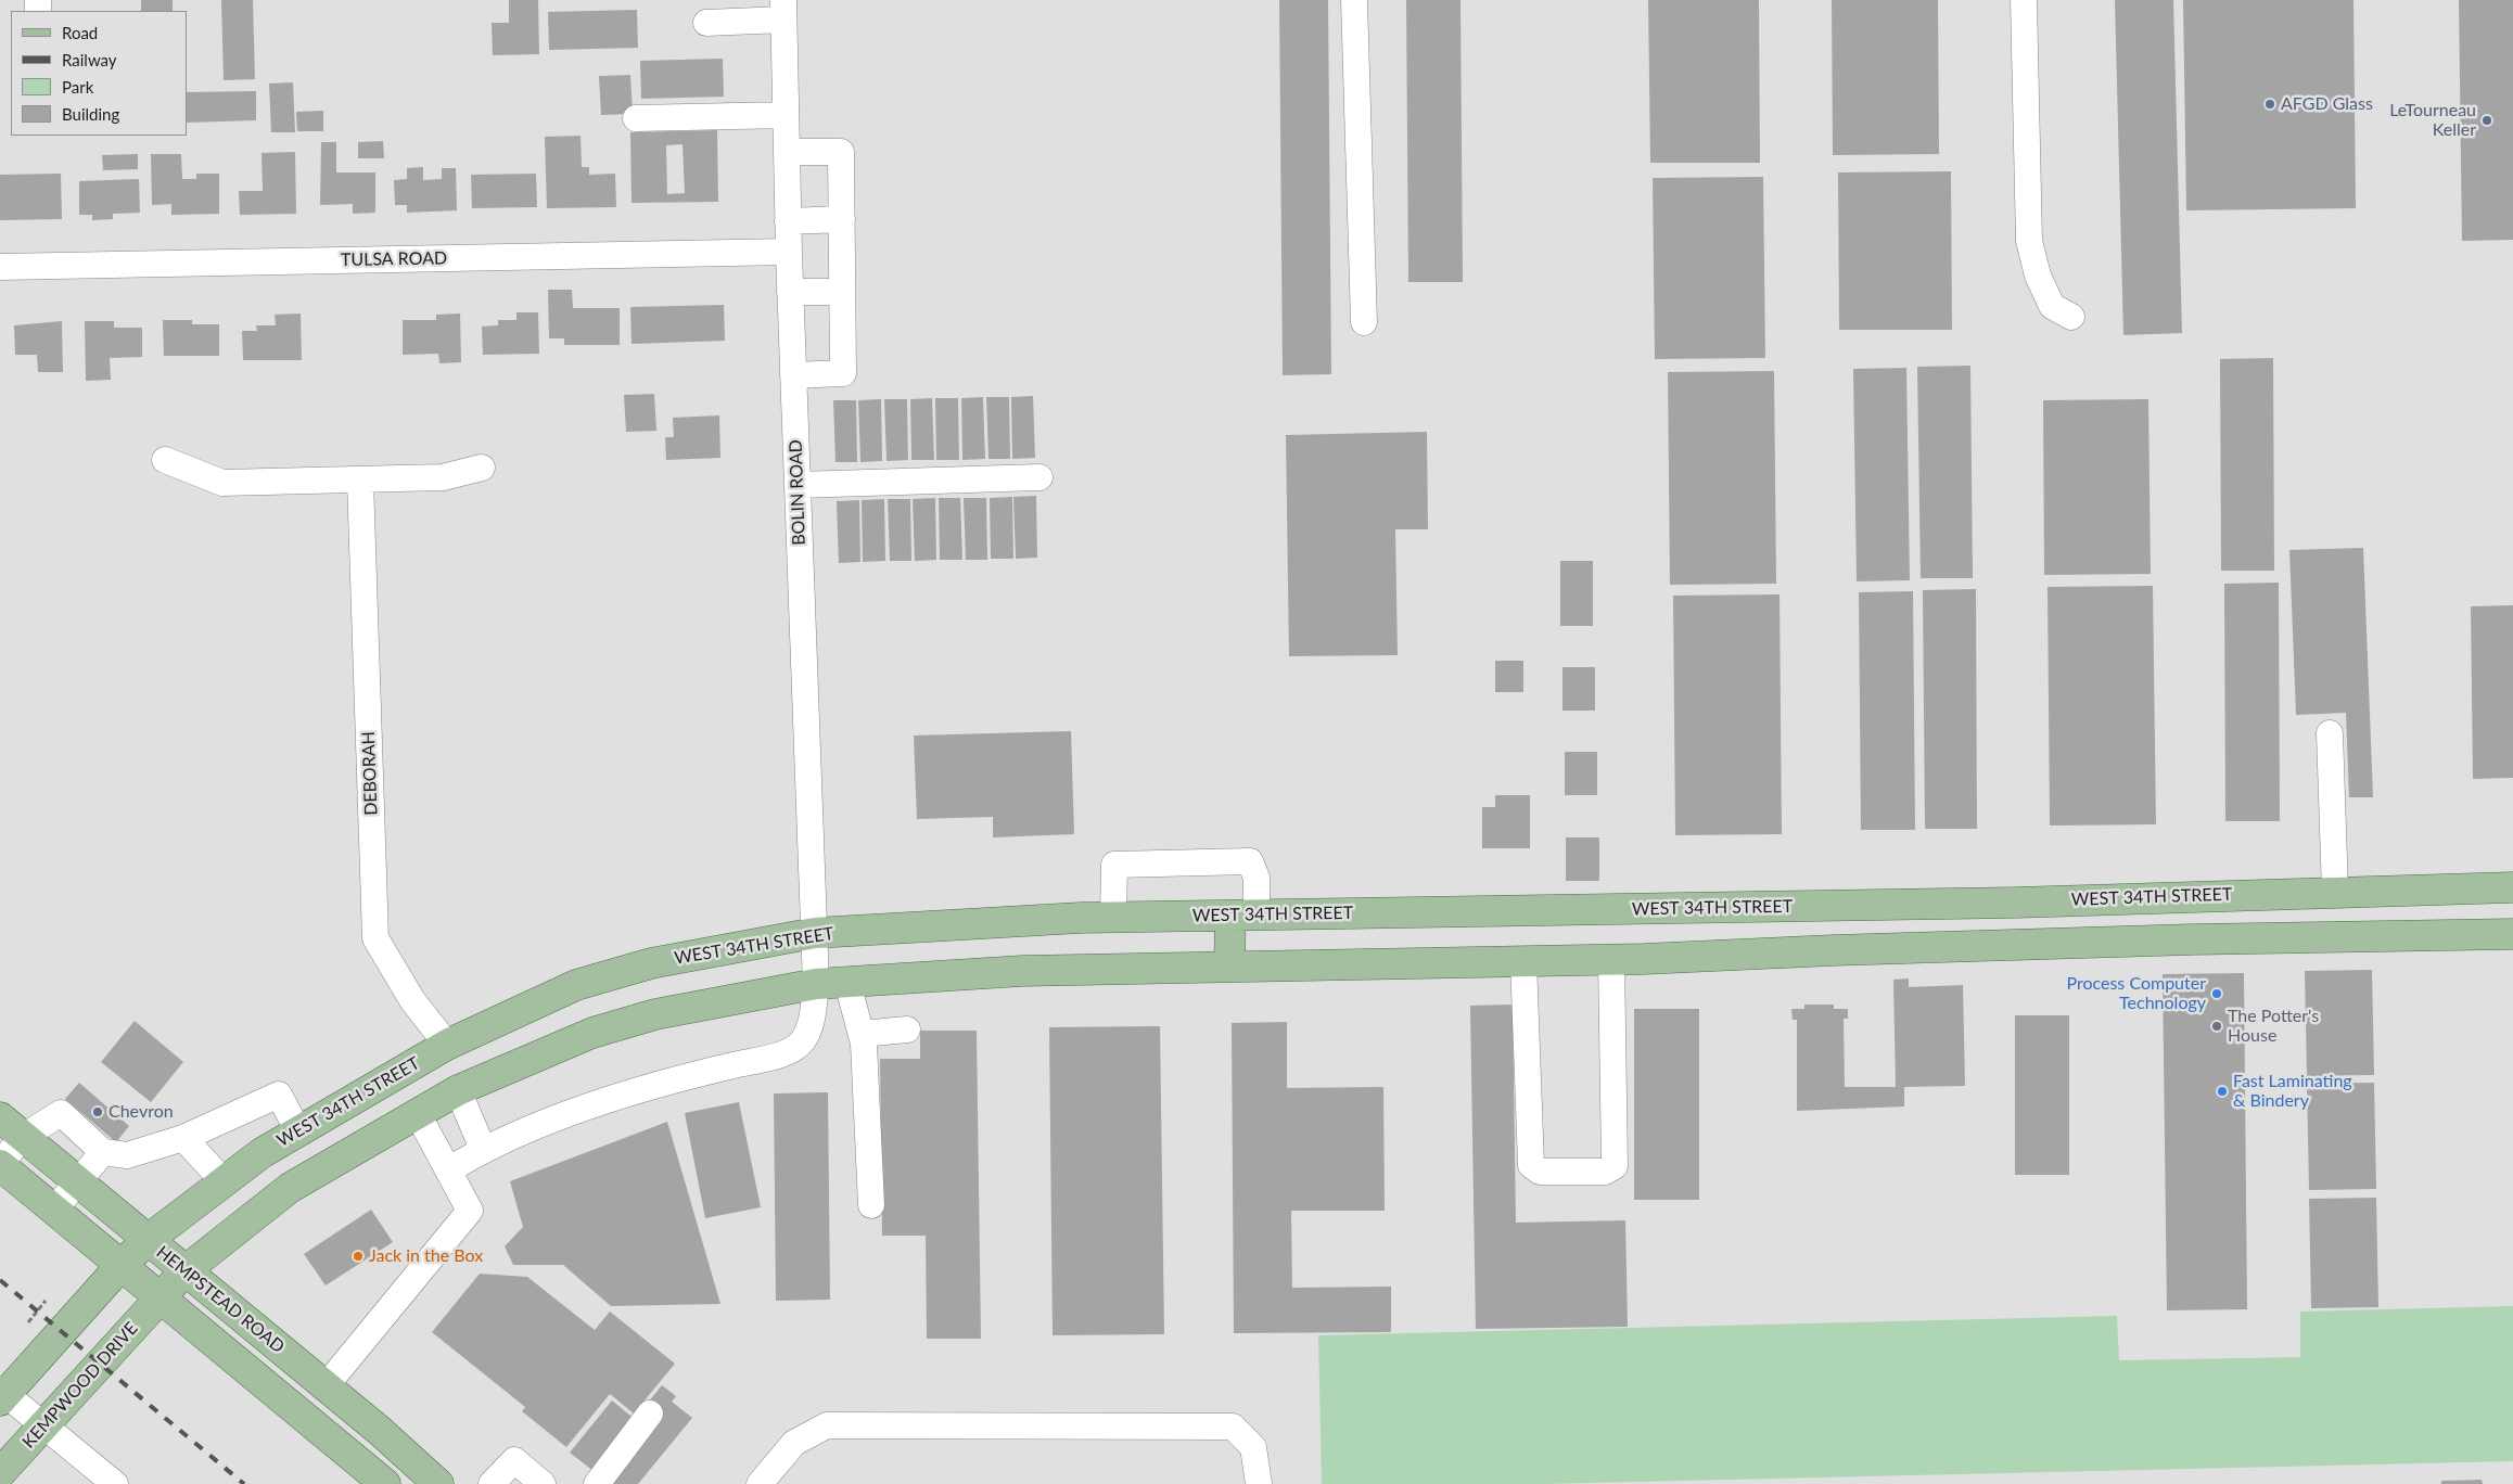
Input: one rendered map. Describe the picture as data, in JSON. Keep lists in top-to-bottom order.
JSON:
{
  "streets": {
    "main road": ["WEST 34TH STREET", "HEMPSTEAD ROAD", "KEMPWOOD DRIVE"],
    "street": ["TULSA ROAD", "BOLIN ROAD", "DEBORAH"]
  },
  "crossings": [
    ["TULSA ROAD", "BOLIN ROAD"],
    ["BOLIN ROAD", "WEST 34TH STREET"],
    ["DEBORAH", "WEST 34TH STREET"],
    ["WEST 34TH STREET", "HEMPSTEAD ROAD"],
    ["HEMPSTEAD ROAD", "KEMPWOOD DRIVE"]
  ],
  "places": [
    "AFGD Glass",
    "LeTourneau Keller",
    "Process Computer Technology",
    "The Potter's House",
    "Fast Laminating & Bindery",
    "Chevron",
    "Jack in the Box"
  ],
  "legend": [
    "Road",
    "Railway",
    "Park",
    "Building"
  ]
}
